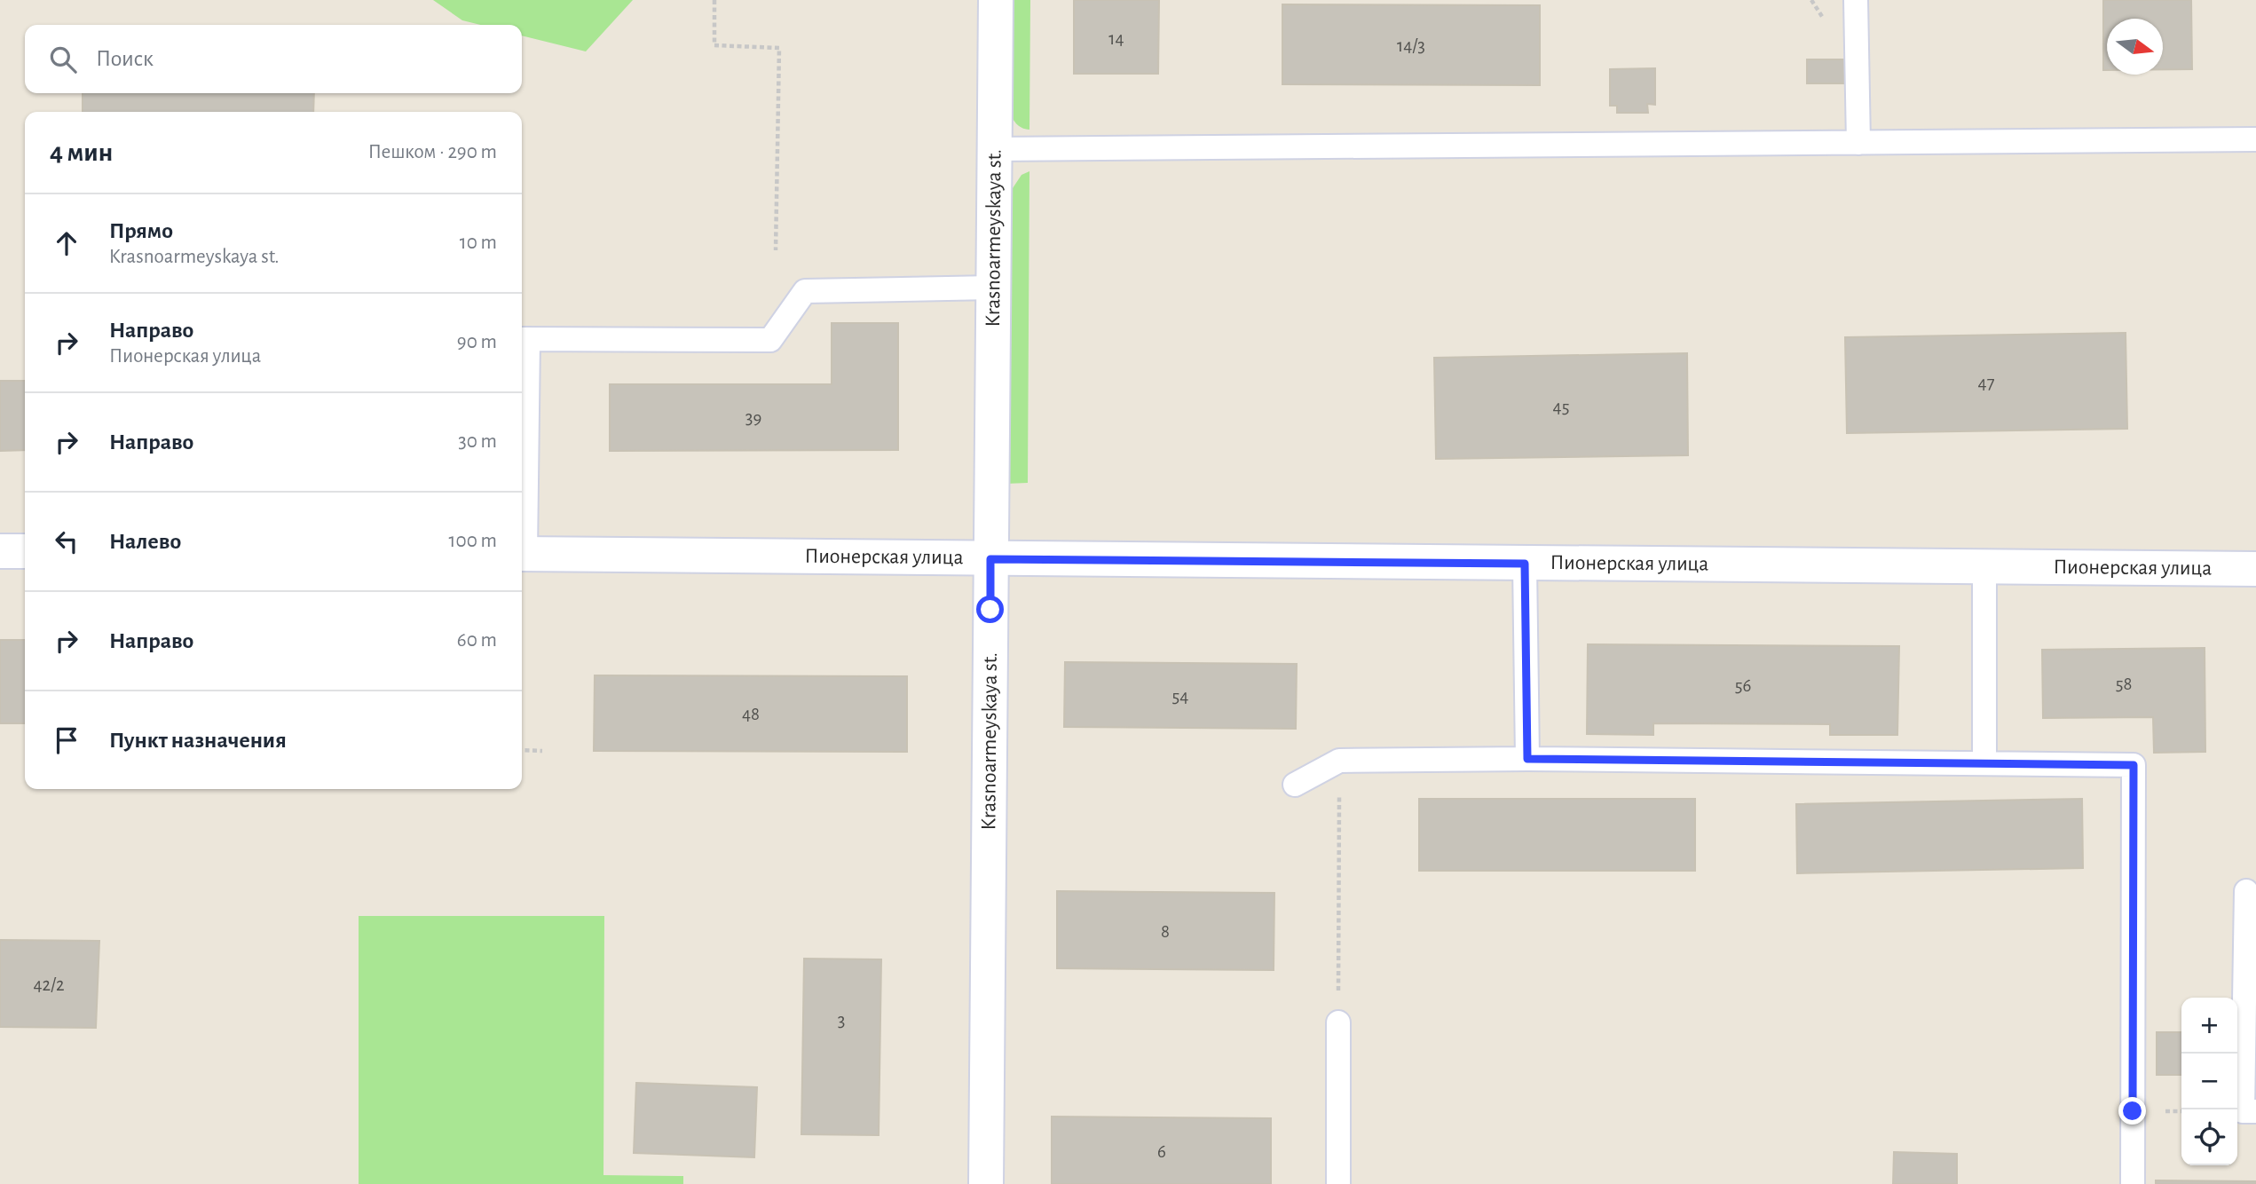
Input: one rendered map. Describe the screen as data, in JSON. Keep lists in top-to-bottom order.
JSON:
{
  "streets": {
    "street": ["Krasnoarmeyskaya st.", "Пионерская улица"]
  },
  "crossings": [
    ["Krasnoarmeyskaya st.", "Пионерская улица"]
  ],
  "house_numbers": [
    "14",
    "14/3",
    "47",
    "45",
    "39",
    "58",
    "56",
    "54",
    "48",
    "8",
    "42/2",
    "3",
    "6"
  ],
  "north": "right",
  "page": {
    "search": "Поиск",
    "heading": ["4 мин", "Пешком · 290 m"],
    "list": [
      ["Прямо", "Krasnoarmeyskaya st.", "10 m"],
      ["Направо", "Пионерская улица", "90 m"],
      ["Направо", "30 m"],
      ["Налево", "100 m"],
      ["Направо", "60 m"],
      "Пункт назначения"
    ],
    "map_buttons": ["+", "−"]
  }
}
